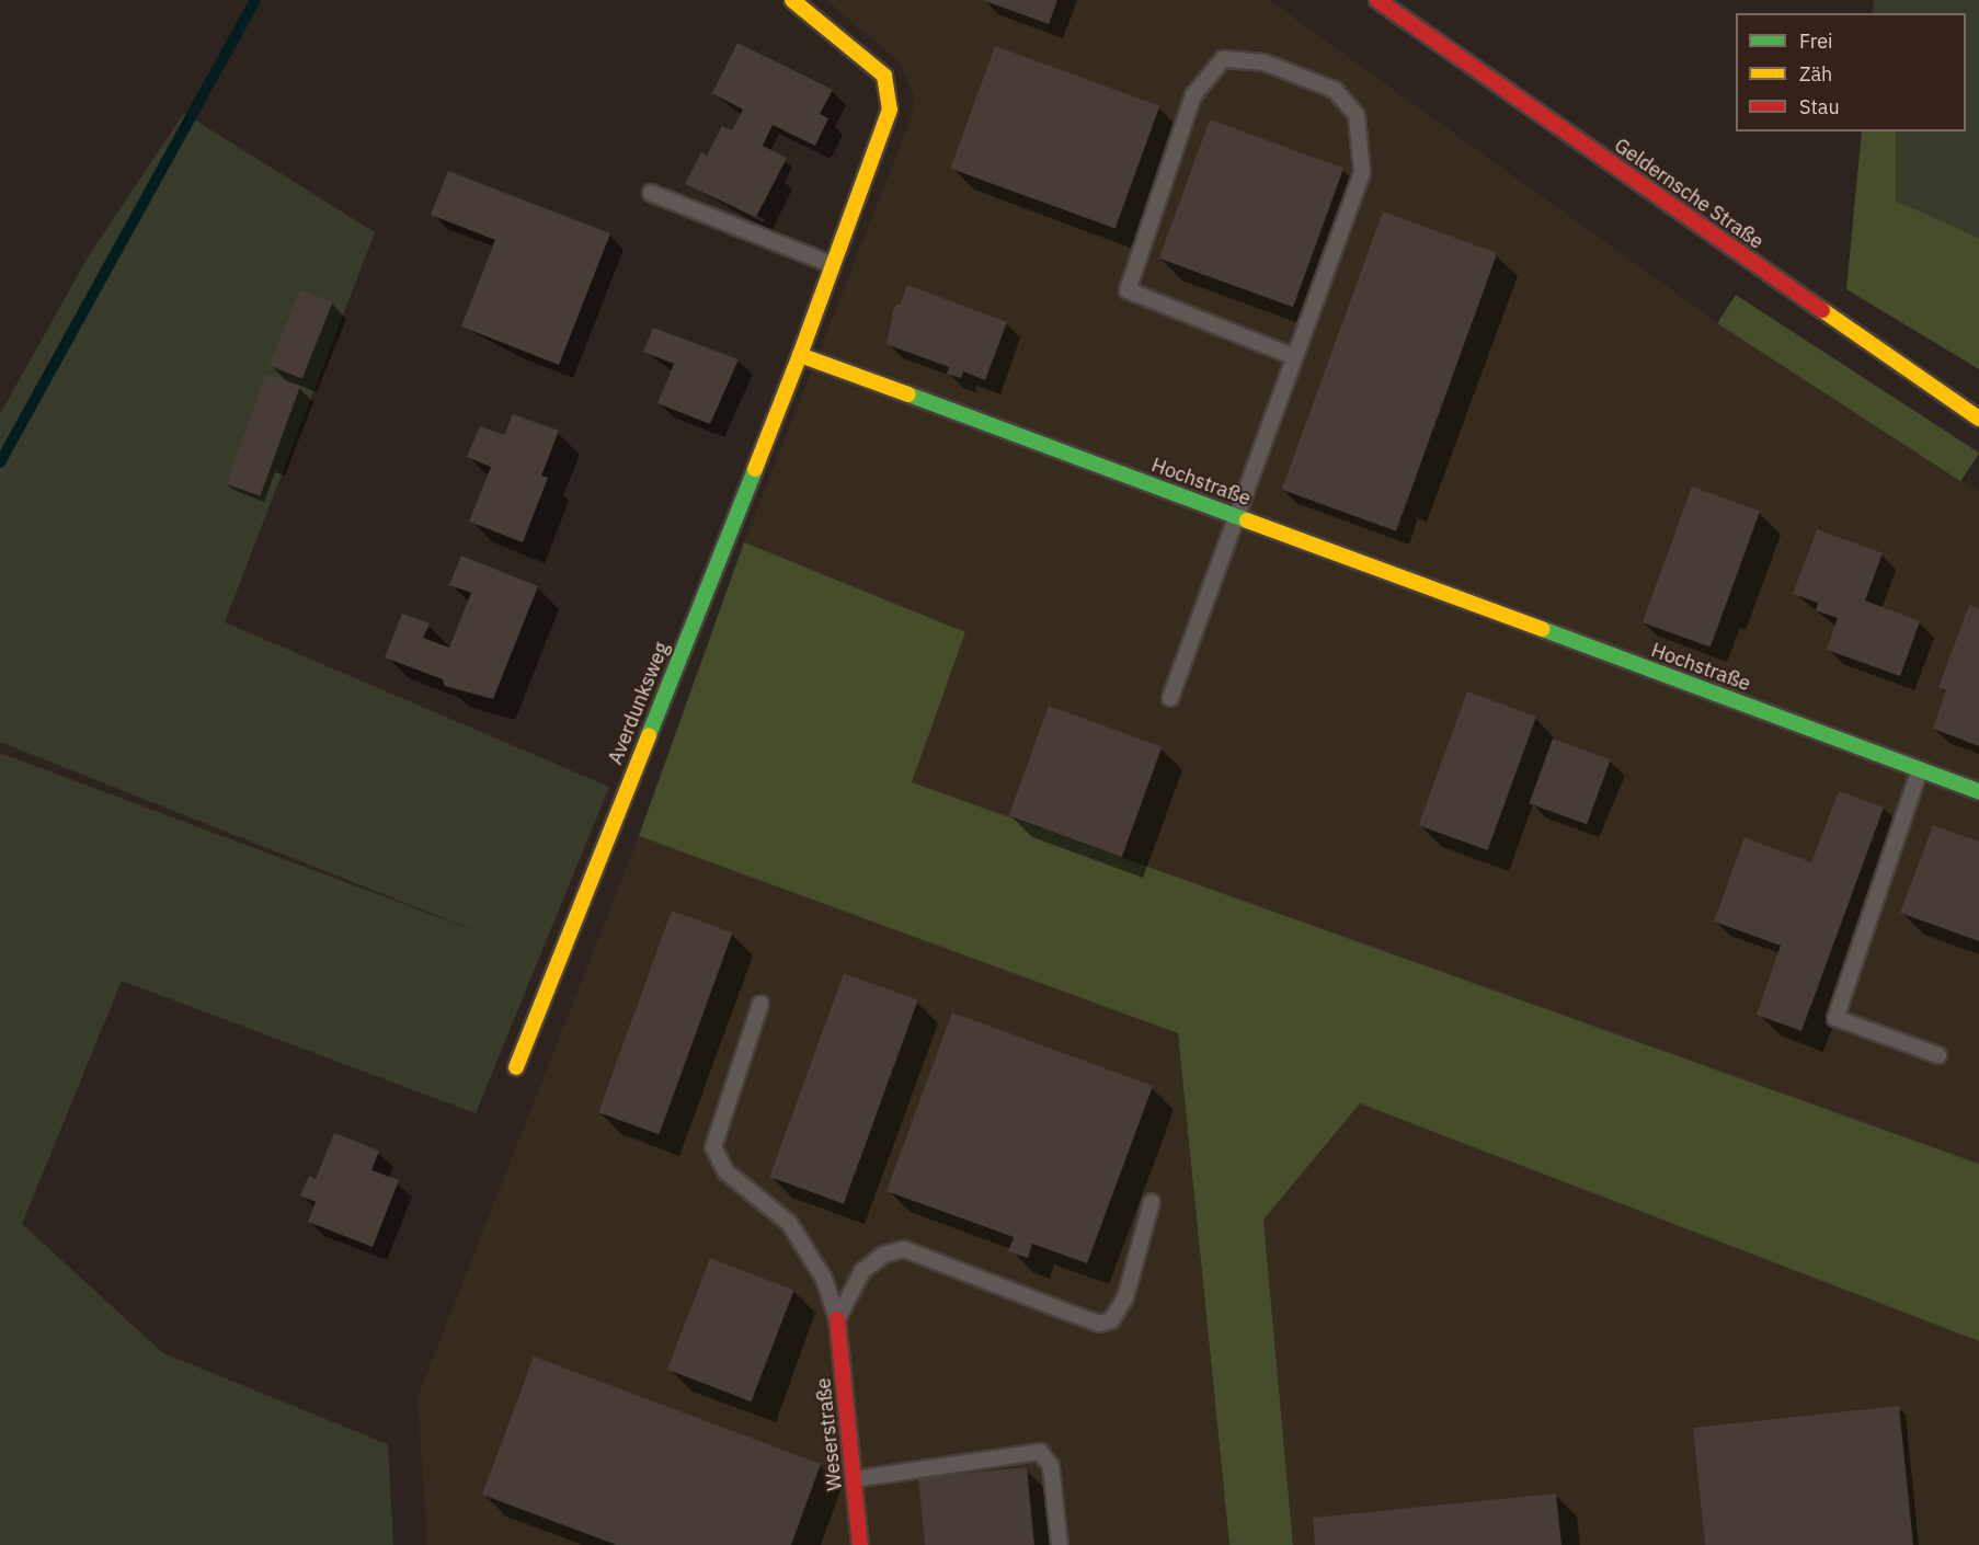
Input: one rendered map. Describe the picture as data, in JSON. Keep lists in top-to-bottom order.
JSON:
{
  "streets": {
    "street": [
      "Geldernsche Straße",
      "Hochstraße",
      "Averdunksweg",
      "Weserstraße"
    ]
  },
  "crossings": [
    ["Hochstraße", "Averdunksweg"]
  ],
  "legend": ["Frei", "Zäh", "Stau"]
}
